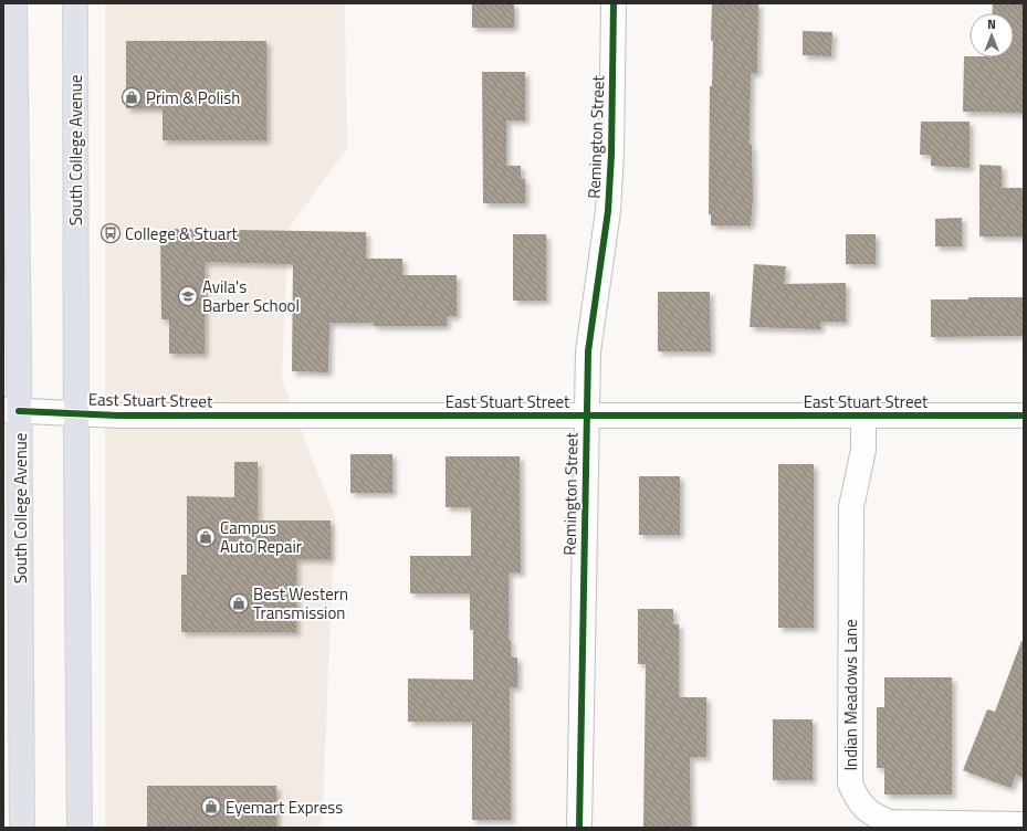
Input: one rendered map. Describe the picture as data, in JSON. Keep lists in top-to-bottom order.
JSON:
{
  "streets": {
    "highway": ["South College Avenue"],
    "street": ["Remington Street", "East Stuart Street", "Indian Meadows Lane"]
  },
  "crossings": [
    ["Remington Street", "East Stuart Street"],
    ["South College Avenue", "East Stuart Street"],
    ["East Stuart Street", "Indian Meadows Lane"]
  ],
  "places": {
    "shop": [
      "Prim & Polish",
      "Campus Auto Repair",
      "Best Western Transmission",
      "Eyemart Express"
    ],
    "bus stop": ["College & Stuart"],
    "school or university": ["Avila's Barber School"]
  },
  "north": "top"
}
